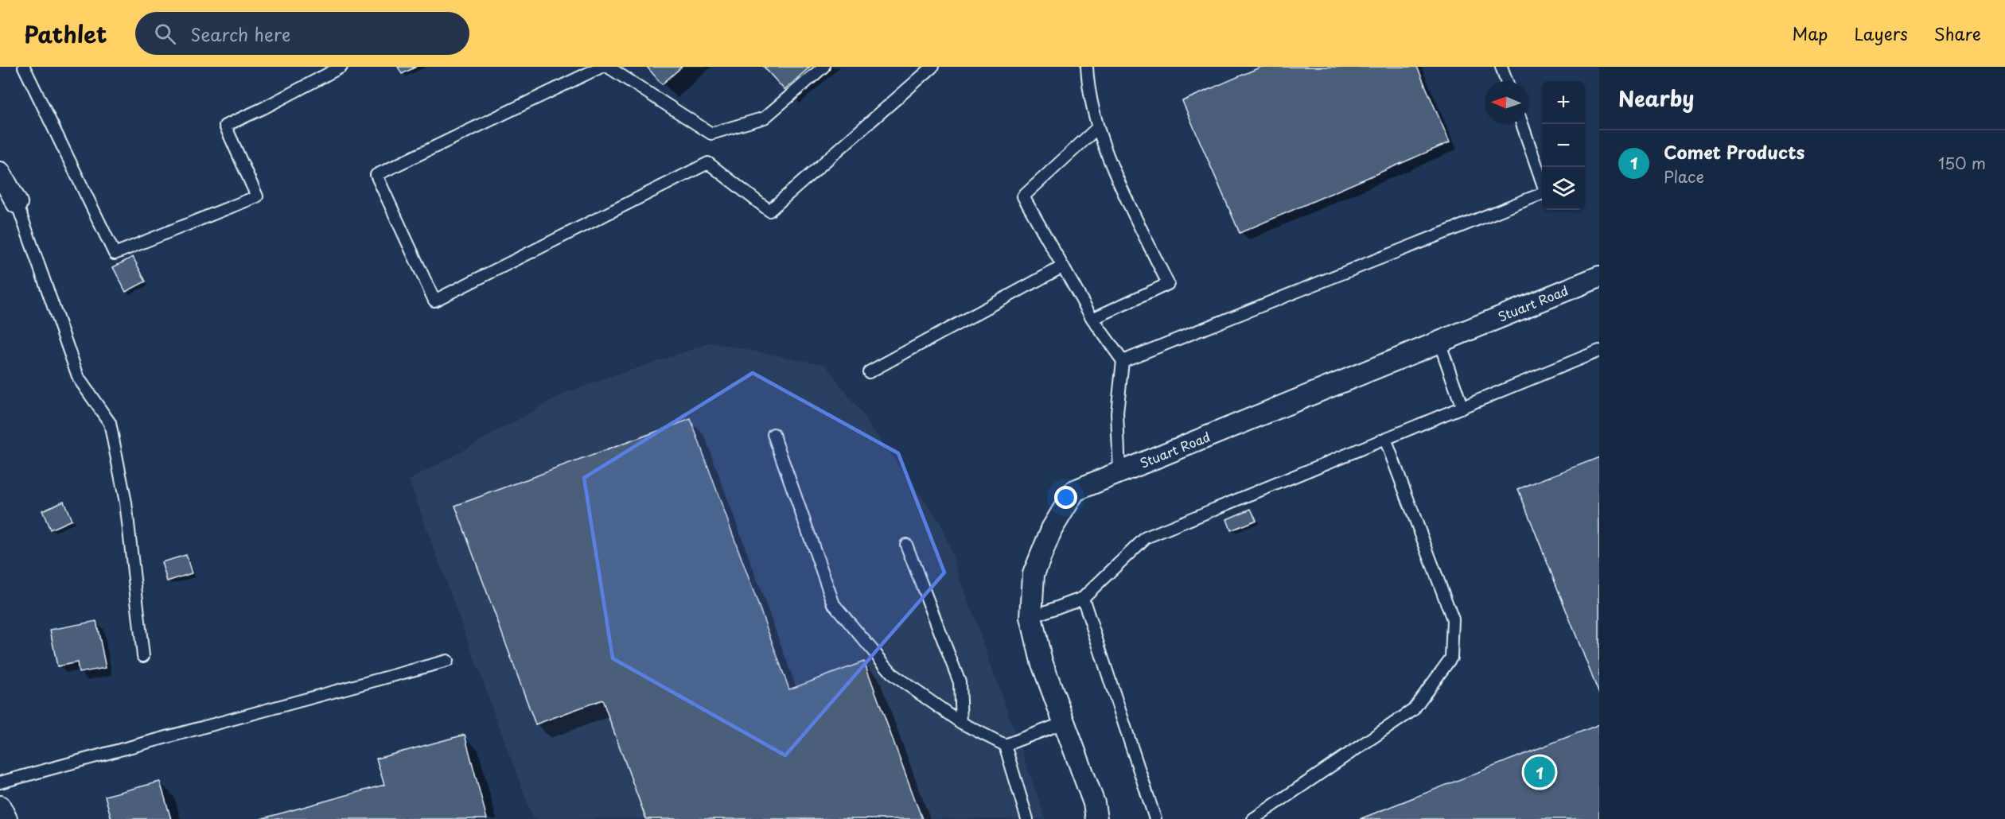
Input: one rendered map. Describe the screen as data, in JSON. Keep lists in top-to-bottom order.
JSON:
{
  "streets": {
    "street": ["Stuart Road"]
  },
  "north": "left",
  "page": {
    "header": "Pathlet",
    "search": "Search here",
    "nav": ["Map", "Layers", "Share"],
    "heading": "Nearby",
    "map_buttons": ["+", "−"],
    "list": [
      {
        "mark": "1",
        "name": "Comet Products",
        "note": "Place",
        "value": "150 m"
      }
    ],
    "pins": "1"
  }
}
